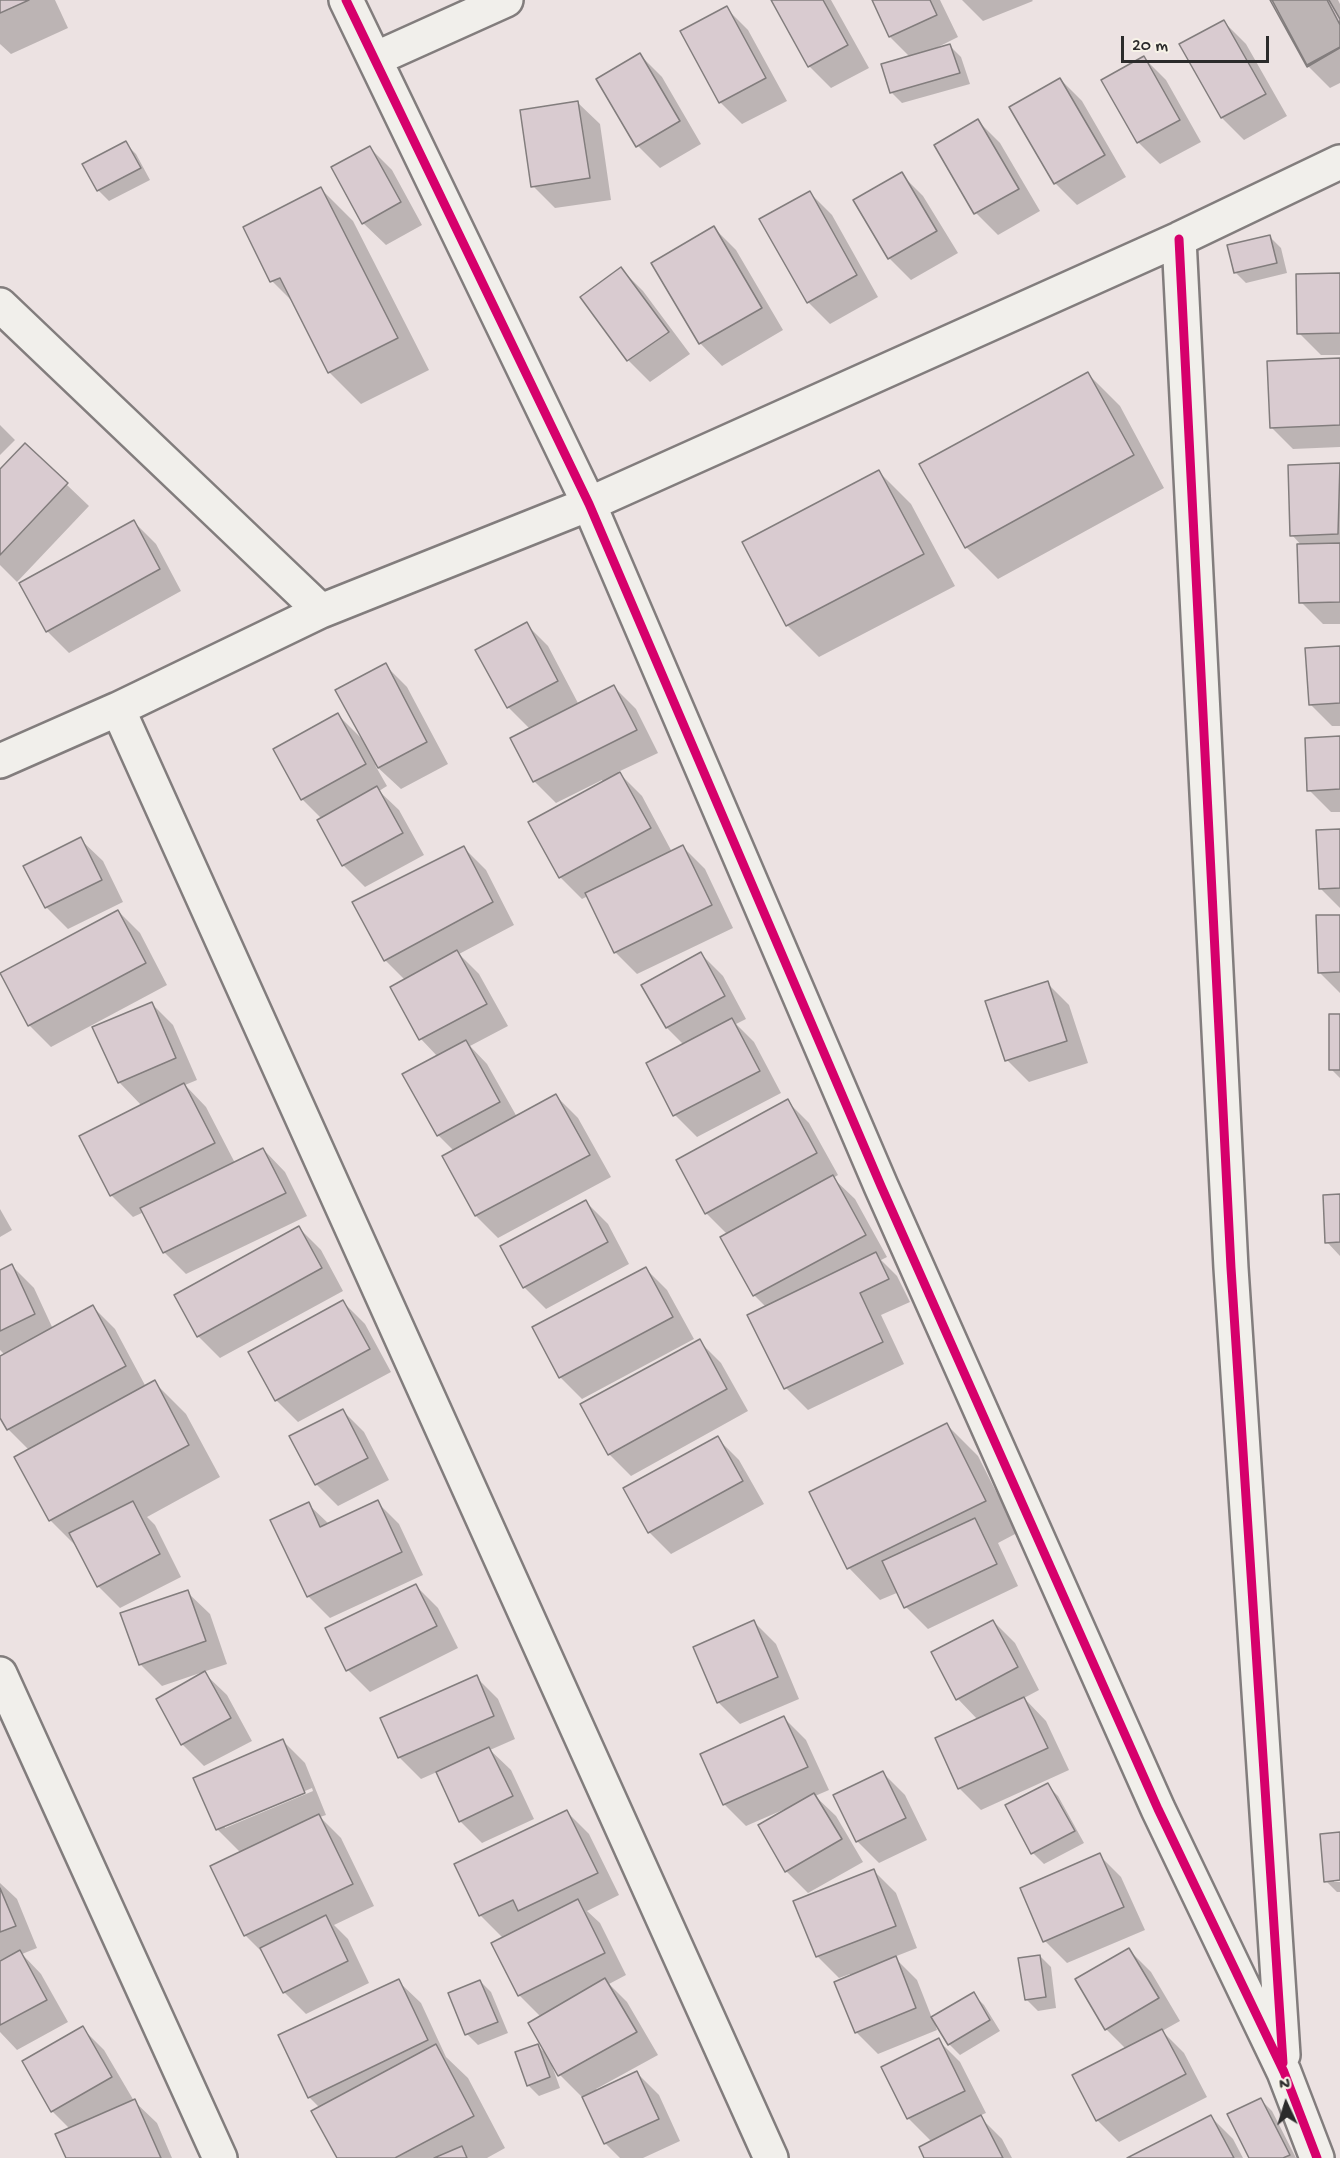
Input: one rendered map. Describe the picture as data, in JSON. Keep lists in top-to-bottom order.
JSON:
{
  "scale_bar": "20 m",
  "north": "top"
}
